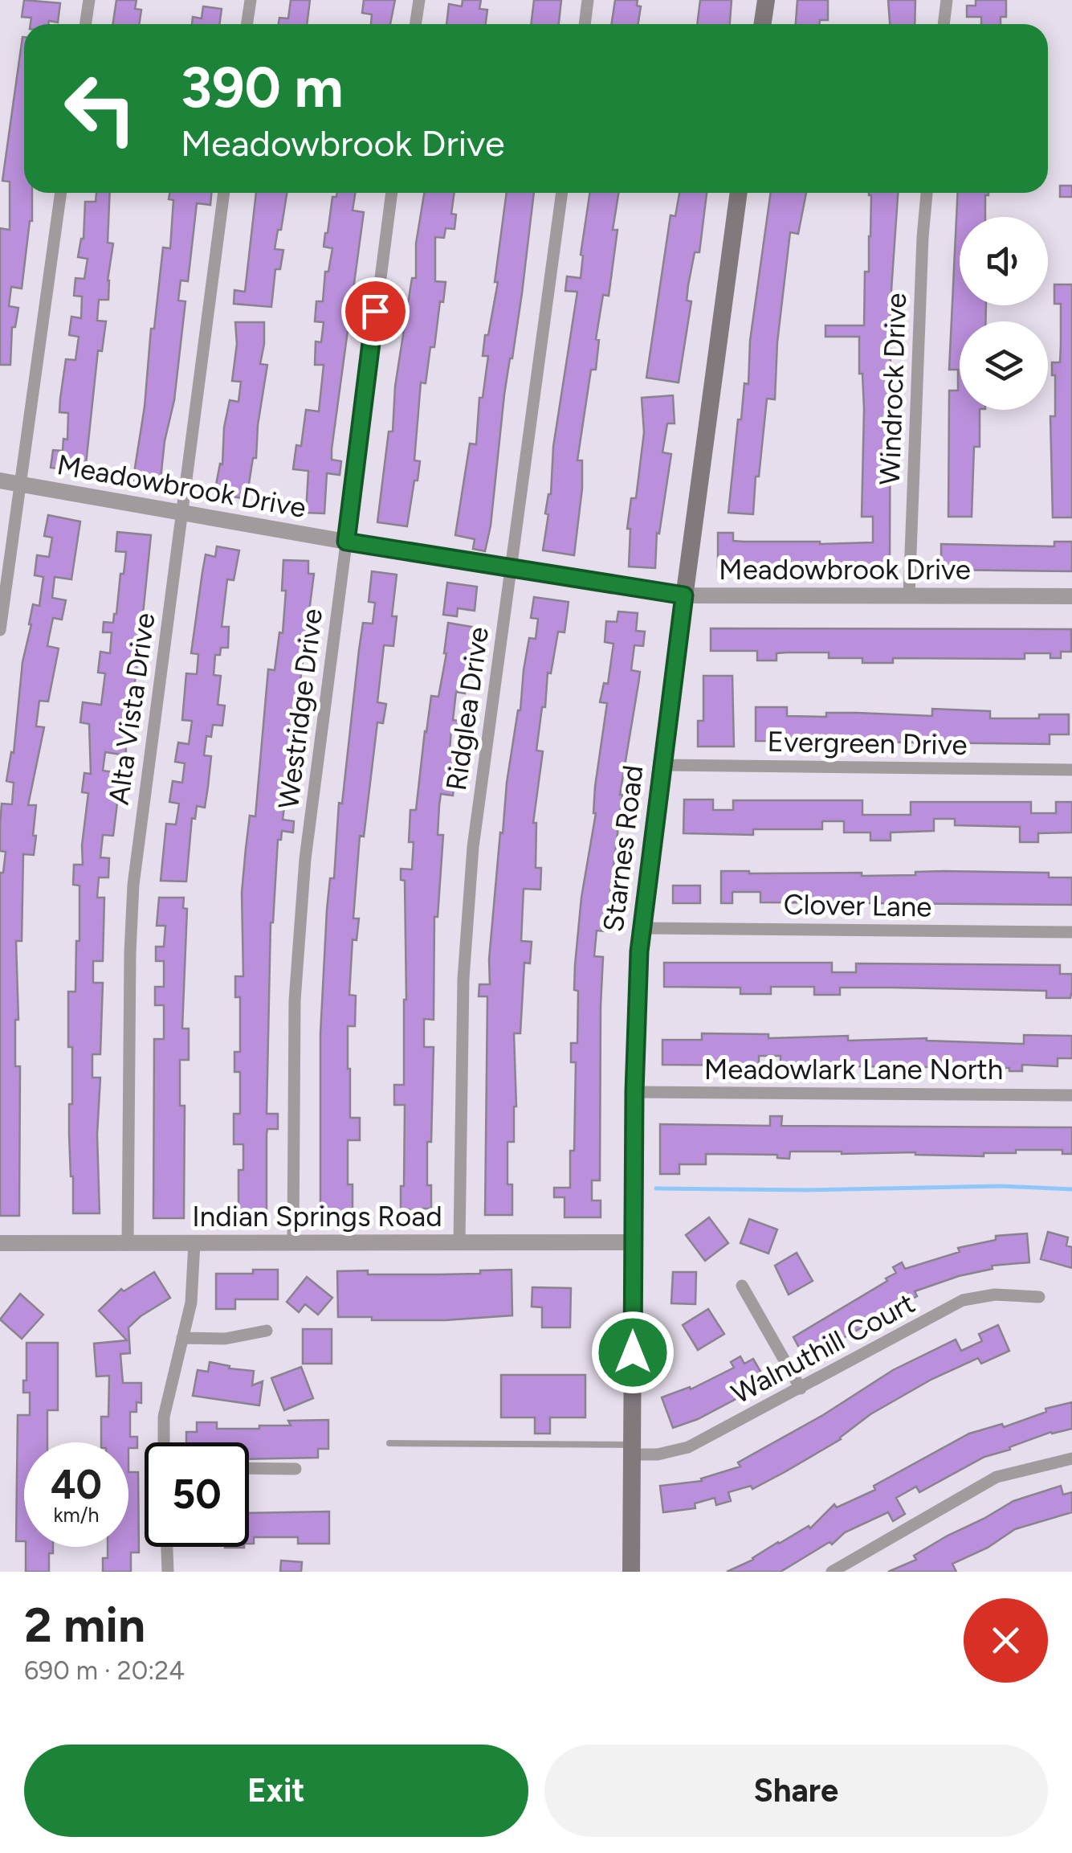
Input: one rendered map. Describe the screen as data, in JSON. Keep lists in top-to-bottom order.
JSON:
{
  "streets": {
    "main road": ["Starnes Road"],
    "street": [
      "Windrock Drive",
      "Meadowbrook Drive",
      "Alta Vista Drive",
      "Westridge Drive",
      "Ridglea Drive",
      "Evergreen Drive",
      "Clover Lane",
      "Meadowlark Lane North",
      "Indian Springs Road",
      "Walnuthill Court"
    ]
  },
  "crossings": [
    ["Windrock Drive", "Meadowbrook Drive"],
    ["Meadowbrook Drive", "Alta Vista Drive"],
    ["Meadowbrook Drive", "Westridge Drive"],
    ["Meadowbrook Drive", "Ridglea Drive"],
    ["Meadowbrook Drive", "Starnes Road"],
    ["Alta Vista Drive", "Indian Springs Road"],
    ["Westridge Drive", "Indian Springs Road"],
    ["Ridglea Drive", "Indian Springs Road"],
    ["Evergreen Drive", "Starnes Road"],
    ["Starnes Road", "Clover Lane"],
    ["Starnes Road", "Meadowlark Lane North"],
    ["Starnes Road", "Indian Springs Road"],
    ["Starnes Road", "Walnuthill Court"]
  ],
  "page": {
    "turn": ["390 m", "Meadowbrook Drive"],
    "speed": "40 km/h",
    "limit": "50",
    "heading": ["2 min", "690 m · 20:24"],
    "buttons": ["Exit", "Share"]
  }
}
